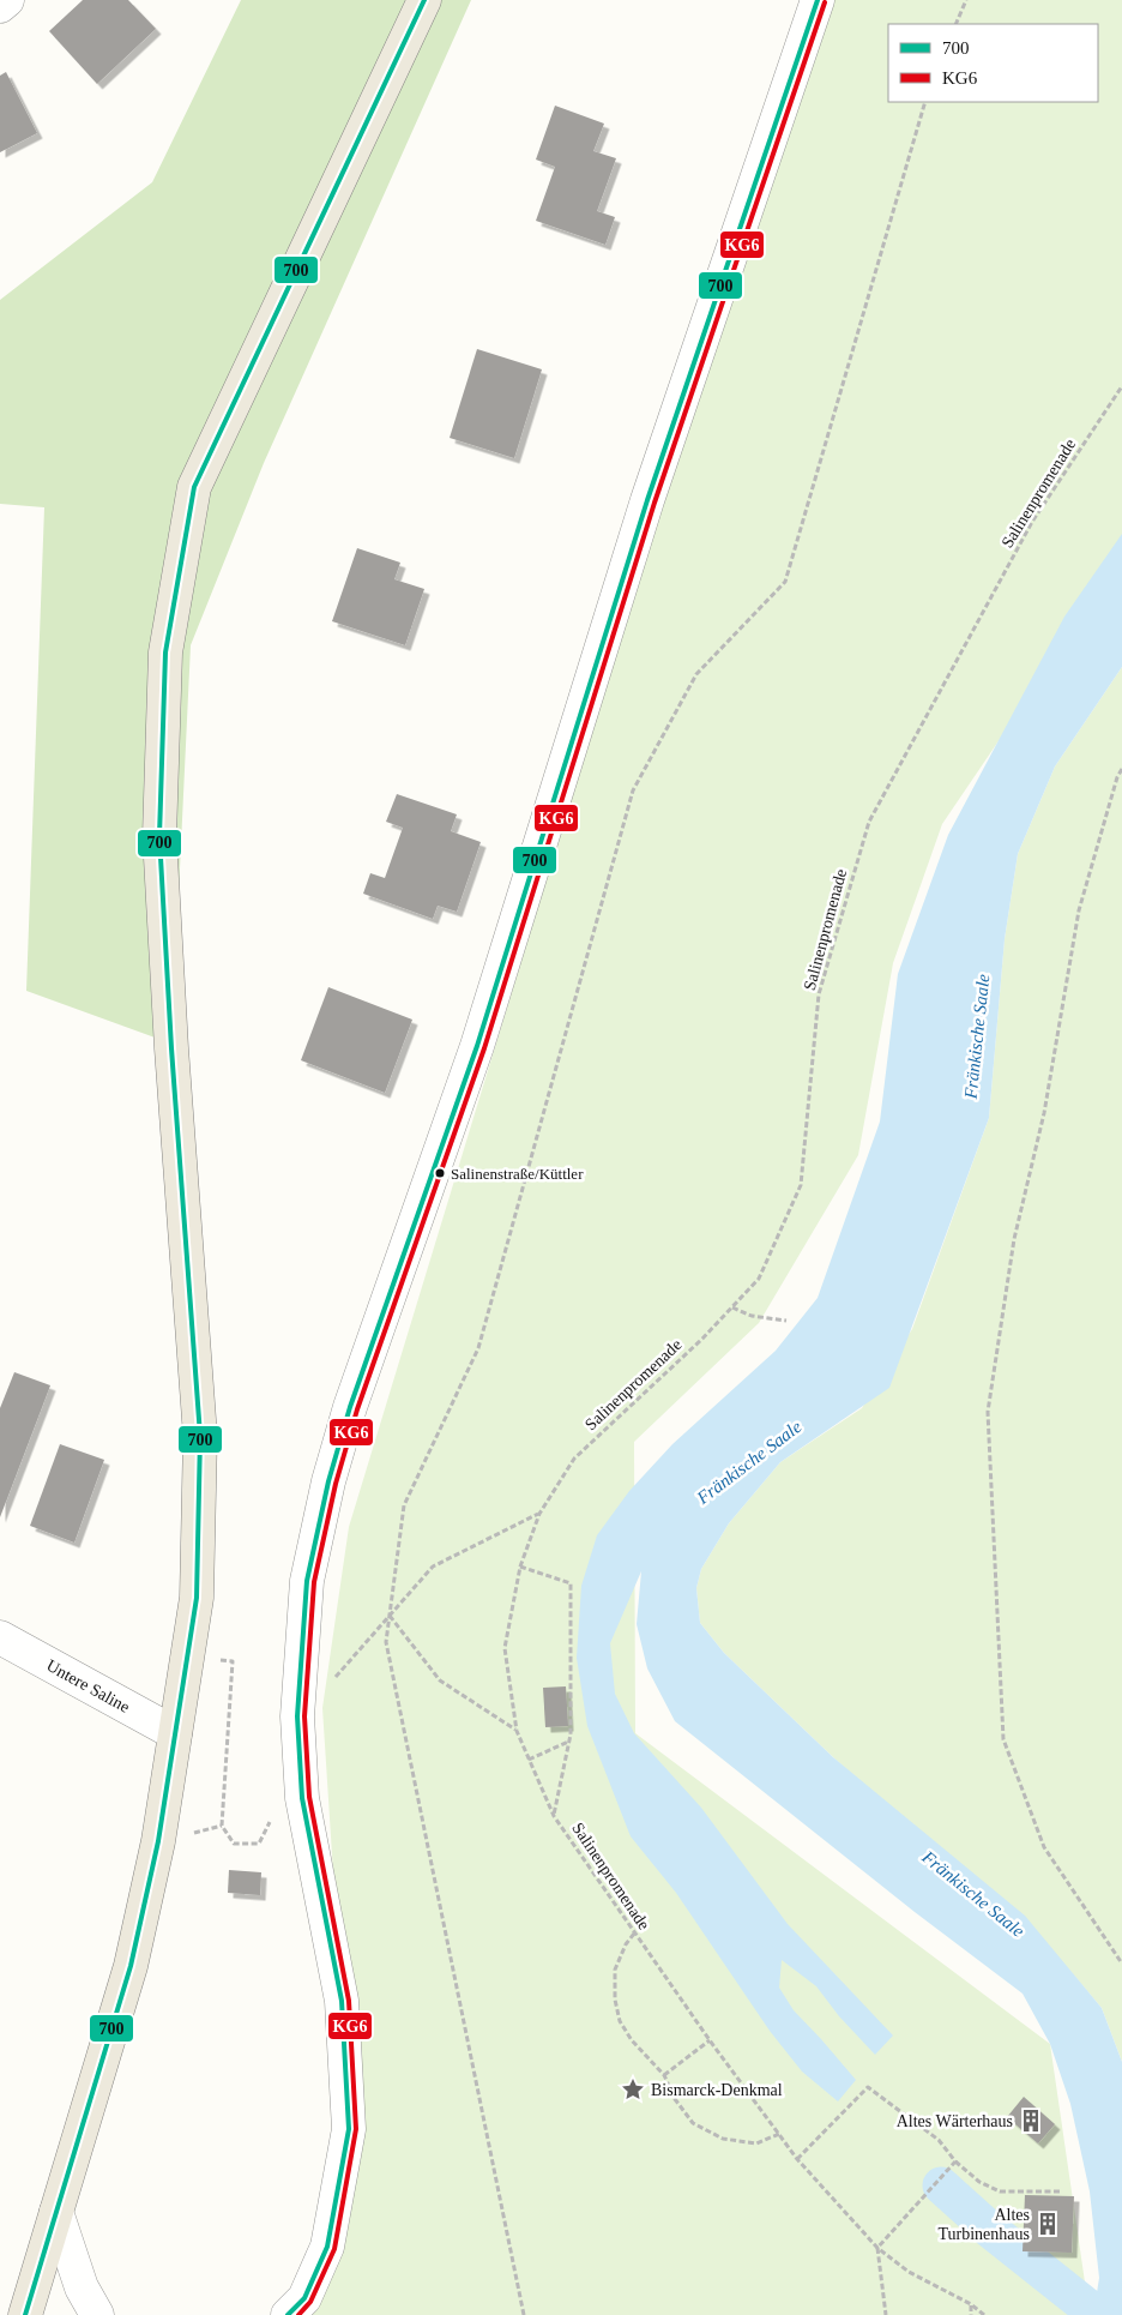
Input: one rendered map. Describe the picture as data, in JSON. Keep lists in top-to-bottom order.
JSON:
{
  "streets": {
    "street": ["Untere Saline"],
    "path": ["Salinenpromenade"]
  },
  "water": ["Fränkische Saale"],
  "places": {
    "other": ["Salinenstraße/Küttler"],
    "place": ["Bismarck-Denkmal"],
    "building": ["Altes Wärterhaus", "Altes Turbinenhaus"]
  },
  "lines": ["transit line 700", "transit line KG6"],
  "legend": ["700", "KG6"]
}
